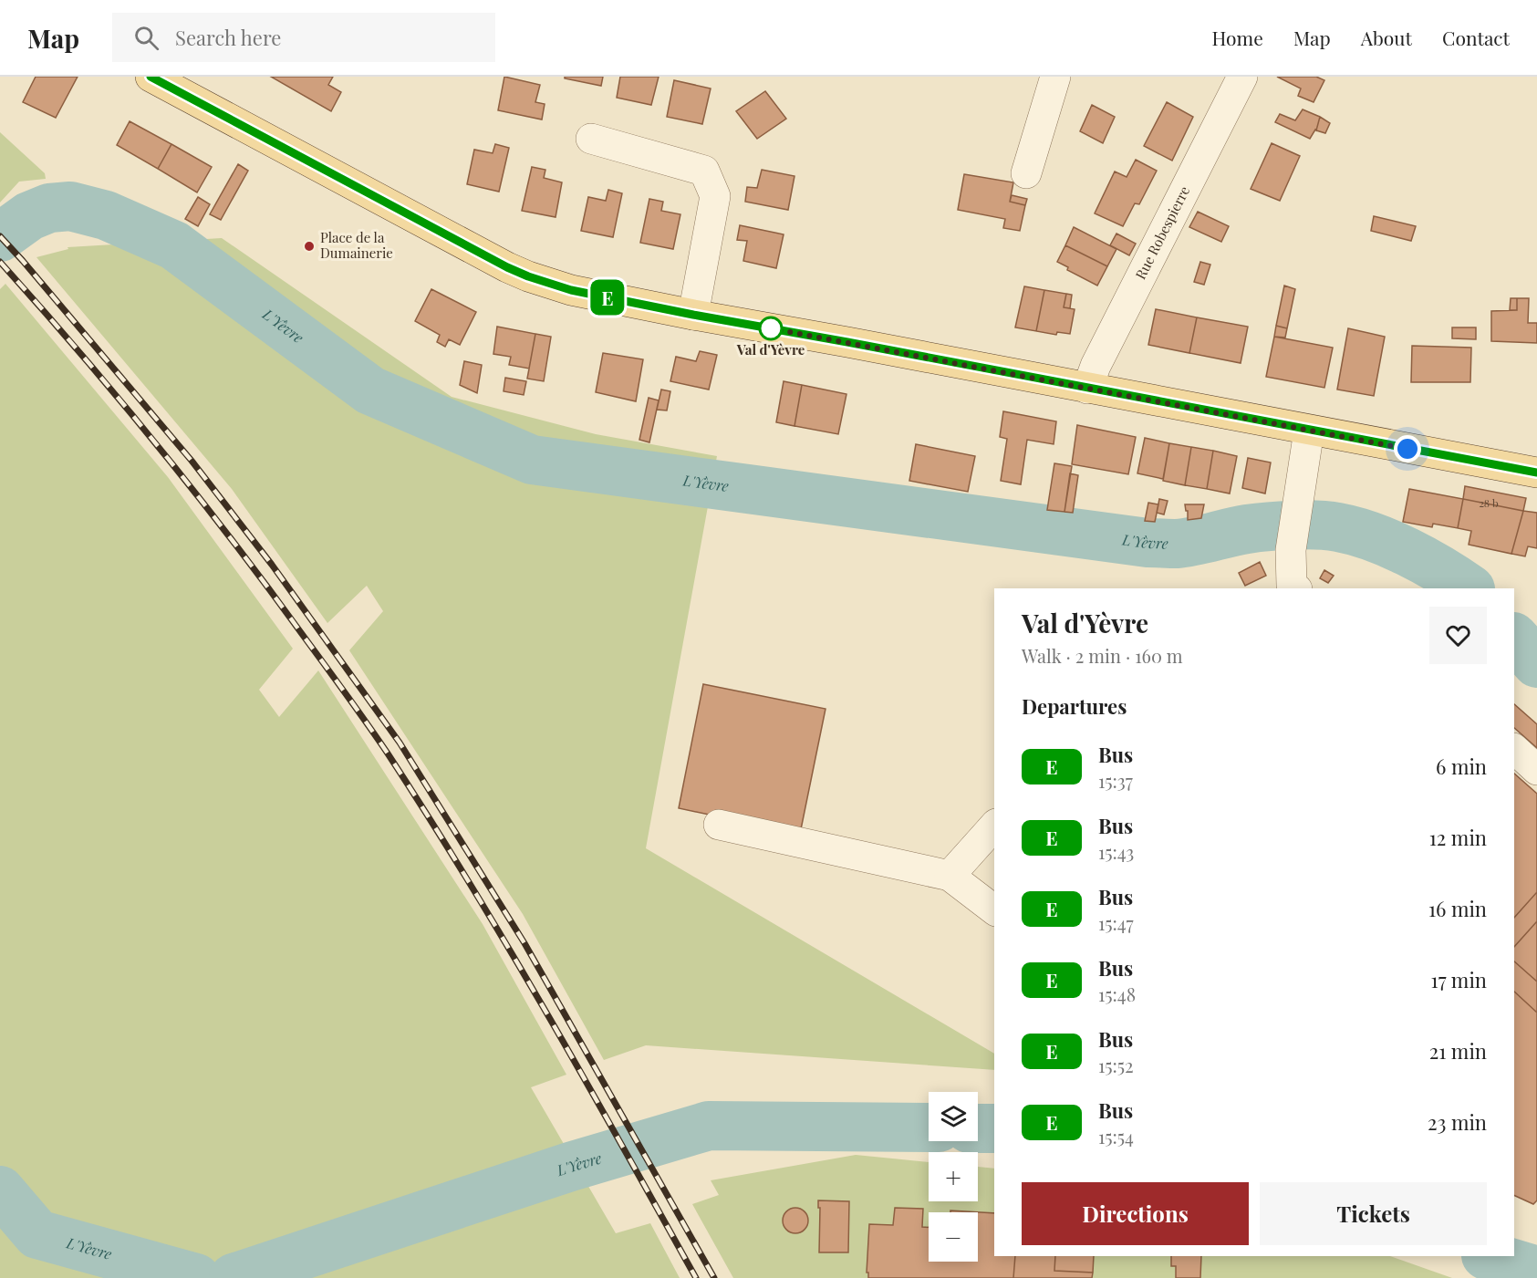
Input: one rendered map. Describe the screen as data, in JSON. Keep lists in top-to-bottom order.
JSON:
{
  "streets": {
    "street": ["Rue Robespierre"]
  },
  "water": ["L'Yèvre"],
  "places": ["Place de la Dumainerie", "Val d'Yèvre"],
  "lines": ["bus line E"],
  "house_numbers": ["28 b"],
  "page": {
    "header": "Map",
    "search": "Search here",
    "nav": [
      "Home",
      "Map",
      "About",
      "Contact"
    ],
    "on_map": "E",
    "heading": [
      ["Val d'Yèvre", "Walk · 2 min · 160 m"],
      "Departures"
    ],
    "list": [
      {
        "mark": "E",
        "name": "Bus",
        "note": "15:37",
        "value": "6 min"
      },
      {
        "mark": "E",
        "name": "Bus",
        "note": "15:43",
        "value": "12 min"
      },
      {
        "mark": "E",
        "name": "Bus",
        "note": "15:47",
        "value": "16 min"
      },
      {
        "mark": "E",
        "name": "Bus",
        "note": "15:48",
        "value": "17 min"
      },
      {
        "mark": "E",
        "name": "Bus",
        "note": "15:52",
        "value": "21 min"
      },
      {
        "mark": "E",
        "name": "Bus",
        "note": "15:54",
        "value": "23 min"
      }
    ],
    "map_buttons": ["+", "−"],
    "buttons": ["Directions", "Tickets"]
  }
}
